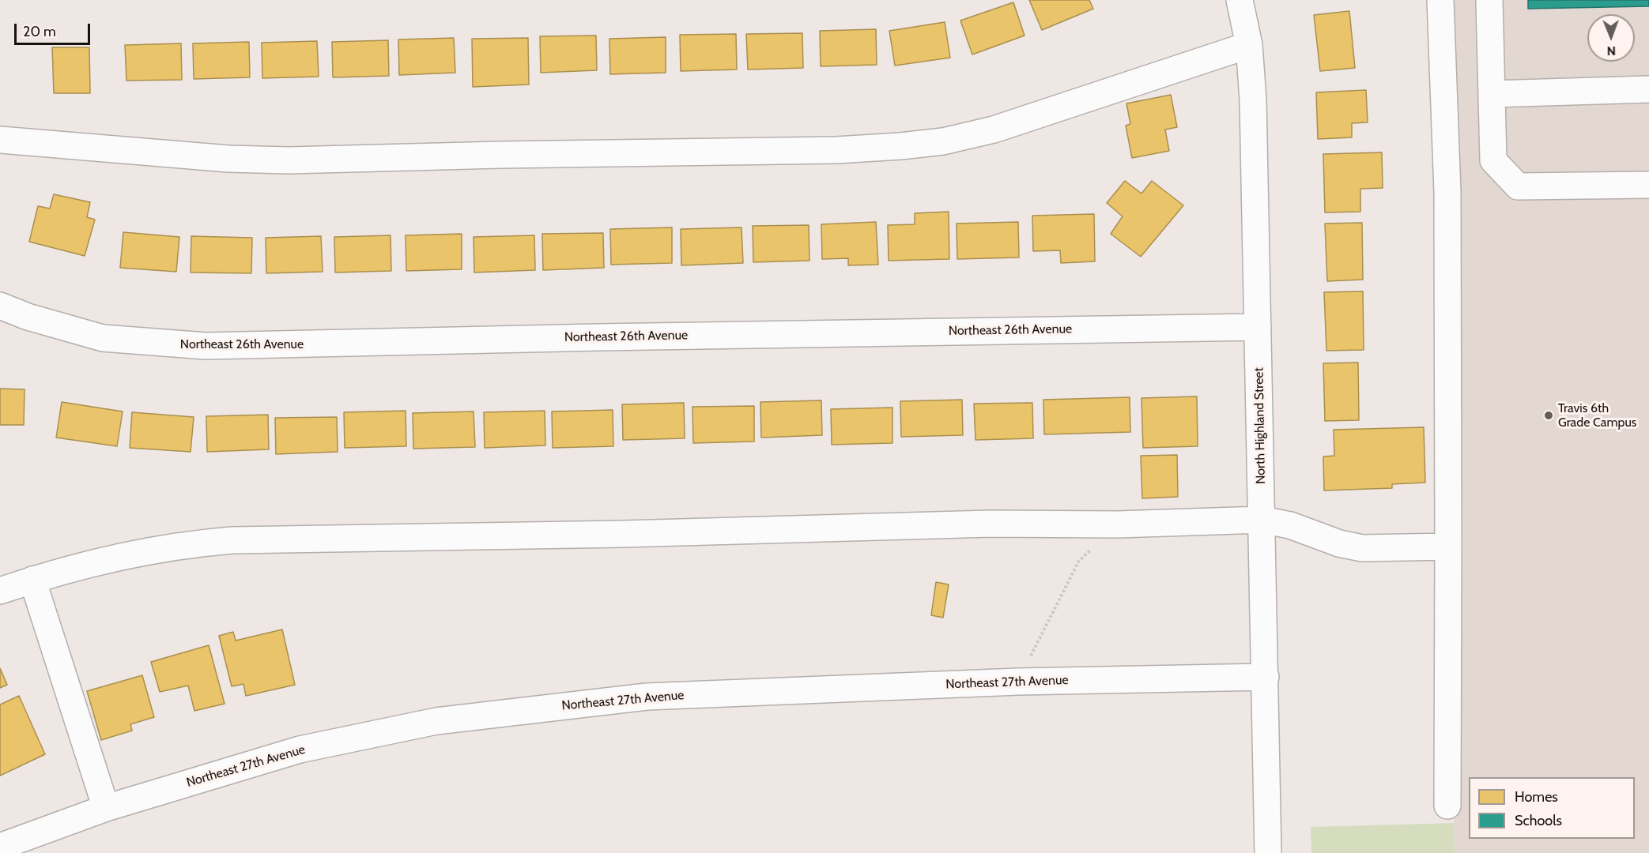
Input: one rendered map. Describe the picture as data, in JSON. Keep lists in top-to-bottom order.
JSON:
{
  "streets": {
    "street": ["Northeast 26th Avenue", "North Highland Street", "Northeast 27th Avenue"]
  },
  "crossings": [
    ["Northeast 26th Avenue", "North Highland Street"],
    ["North Highland Street", "Northeast 27th Avenue"]
  ],
  "places": ["Travis 6th Grade Campus"],
  "legend": ["Homes", "Schools"],
  "scale_bar": "20 m",
  "north": "bottom"
}
